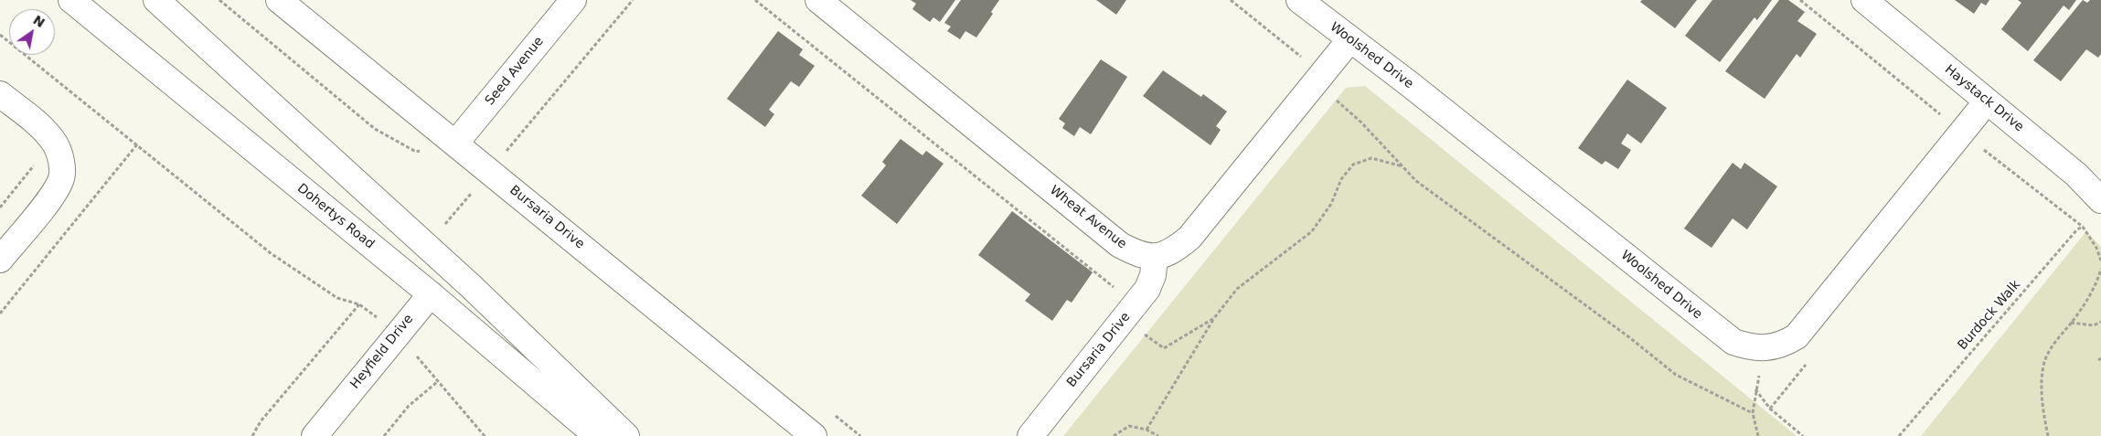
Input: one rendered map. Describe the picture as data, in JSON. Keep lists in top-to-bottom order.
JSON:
{
  "streets": {
    "street": [
      "Woolshed Drive",
      "Seed Avenue",
      "Haystack Drive",
      "Dohertys Road",
      "Bursaria Drive",
      "Wheat Avenue",
      "Heyfield Drive"
    ],
    "path": ["Burdock Walk"]
  },
  "crossings": [
    ["Woolshed Drive", "Haystack Drive"],
    ["Seed Avenue", "Bursaria Drive"],
    ["Dohertys Road", "Heyfield Drive"],
    ["Bursaria Drive", "Wheat Avenue"]
  ],
  "north": "top right"
}
